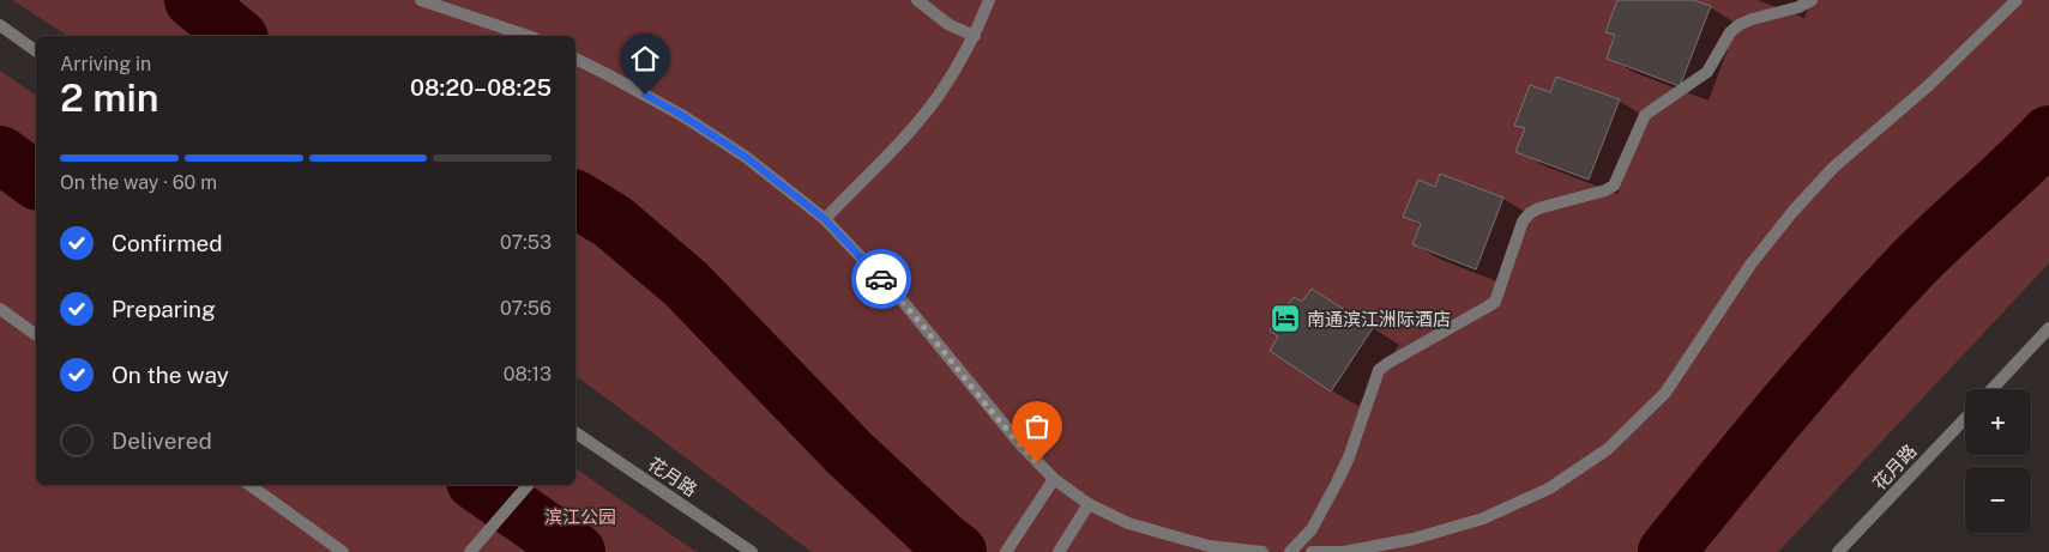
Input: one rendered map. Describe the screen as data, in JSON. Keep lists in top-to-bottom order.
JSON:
{
  "streets": {
    "street": ["花月路"]
  },
  "parks": ["滨江公园"],
  "places": {
    "hotel": ["南通滨江洲际酒店"]
  },
  "page": {
    "heading": ["2 min", "Arriving in", "08:20–08:25"],
    "bar": "On the way · 60 m",
    "list": [
      ["Confirmed", "07:53"],
      ["Preparing", "07:56"],
      ["On the way", "08:13"],
      "Delivered"
    ],
    "map_buttons": ["+", "−"]
  }
}
